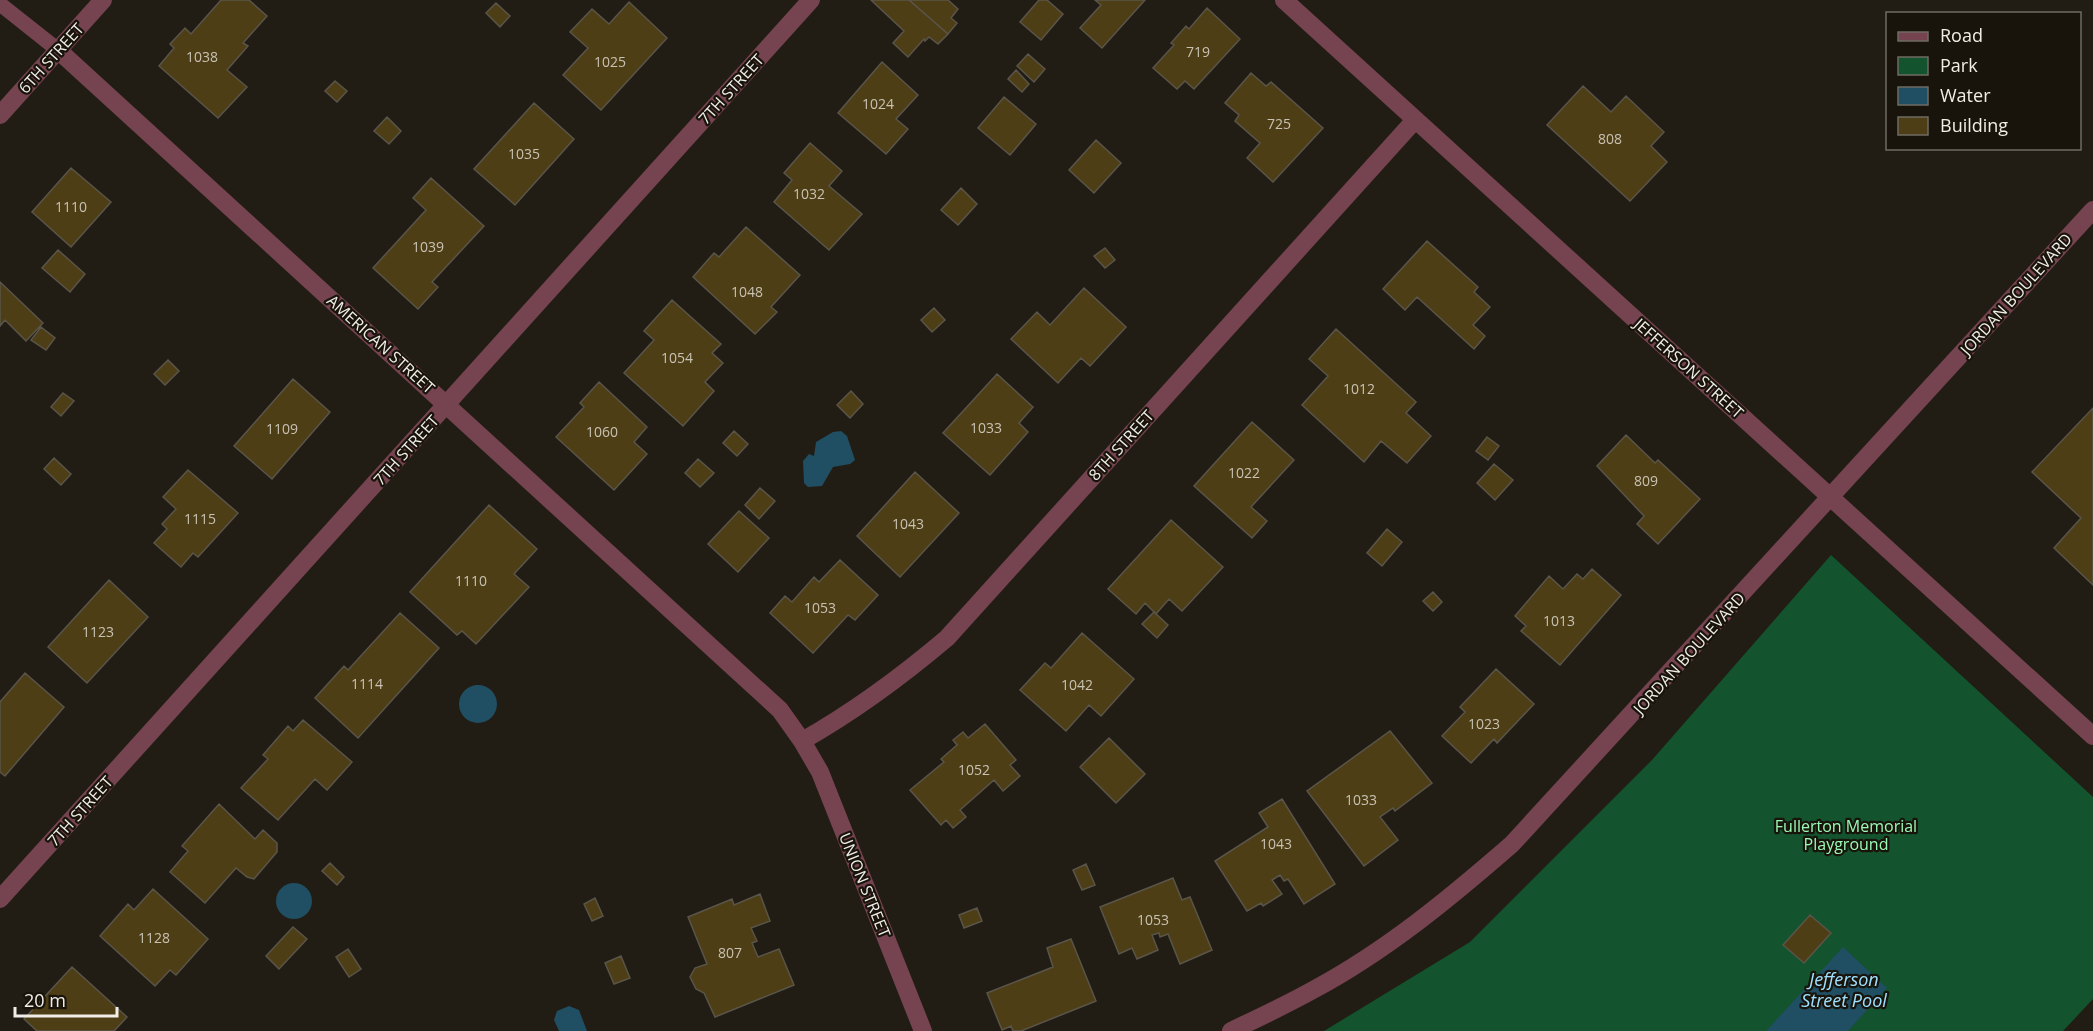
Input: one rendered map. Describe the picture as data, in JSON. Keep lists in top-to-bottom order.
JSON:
{
  "streets": {
    "street": [
      "6TH STREET",
      "7TH STREET",
      "JORDAN BOULEVARD",
      "AMERICAN STREET",
      "JEFFERSON STREET",
      "8TH STREET",
      "UNION STREET"
    ]
  },
  "crossings": [
    ["6TH STREET", "AMERICAN STREET"],
    ["7TH STREET", "AMERICAN STREET"],
    ["JORDAN BOULEVARD", "JEFFERSON STREET"],
    ["AMERICAN STREET", "8TH STREET"],
    ["AMERICAN STREET", "UNION STREET"],
    ["JEFFERSON STREET", "8TH STREET"],
    ["8TH STREET", "UNION STREET"]
  ],
  "water": ["Jefferson Street Pool"],
  "parks": ["Fullerton Memorial Playground"],
  "house_numbers": [
    "719",
    "1038",
    "1025",
    "1024",
    "725",
    "808",
    "1035",
    "1032",
    "1110",
    "1039",
    "1048",
    "1054",
    "1012",
    "1033",
    "1109",
    "1060",
    "1022",
    "809",
    "1115",
    "1043",
    "1110",
    "1053",
    "1013",
    "1123",
    "1114",
    "1042",
    "1023",
    "1052",
    "1033",
    "1043",
    "1053",
    "1128",
    "807"
  ],
  "legend": [
    "Road",
    "Park",
    "Water",
    "Building"
  ],
  "scale_bar": "20 m"
}
